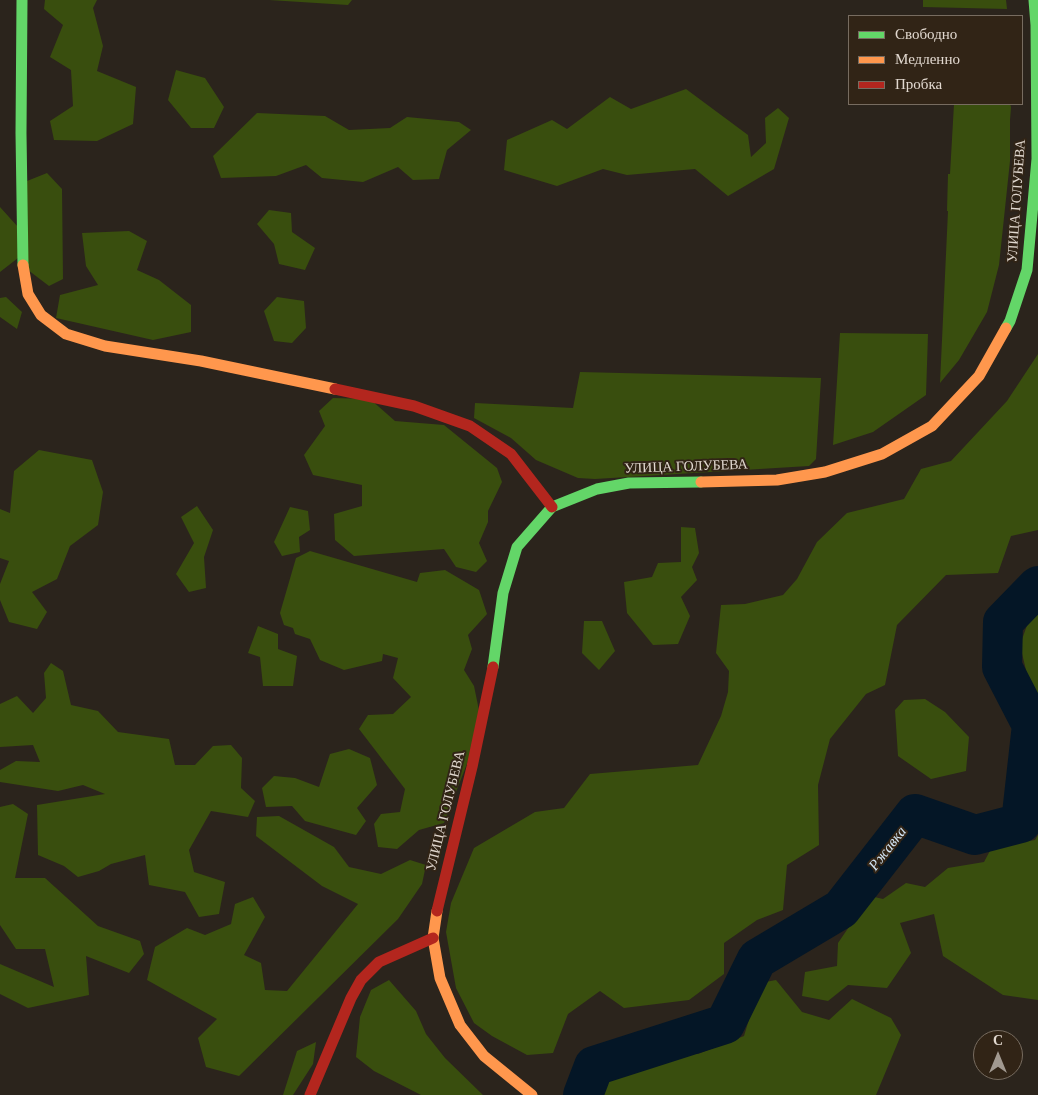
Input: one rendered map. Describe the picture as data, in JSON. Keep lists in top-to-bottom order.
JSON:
{
  "streets": {
    "street": ["УЛИЦА ГОЛУБЕВА"]
  },
  "water": ["Ржавка"],
  "legend": ["Свободно", "Медленно", "Пробка"],
  "north": "top"
}
